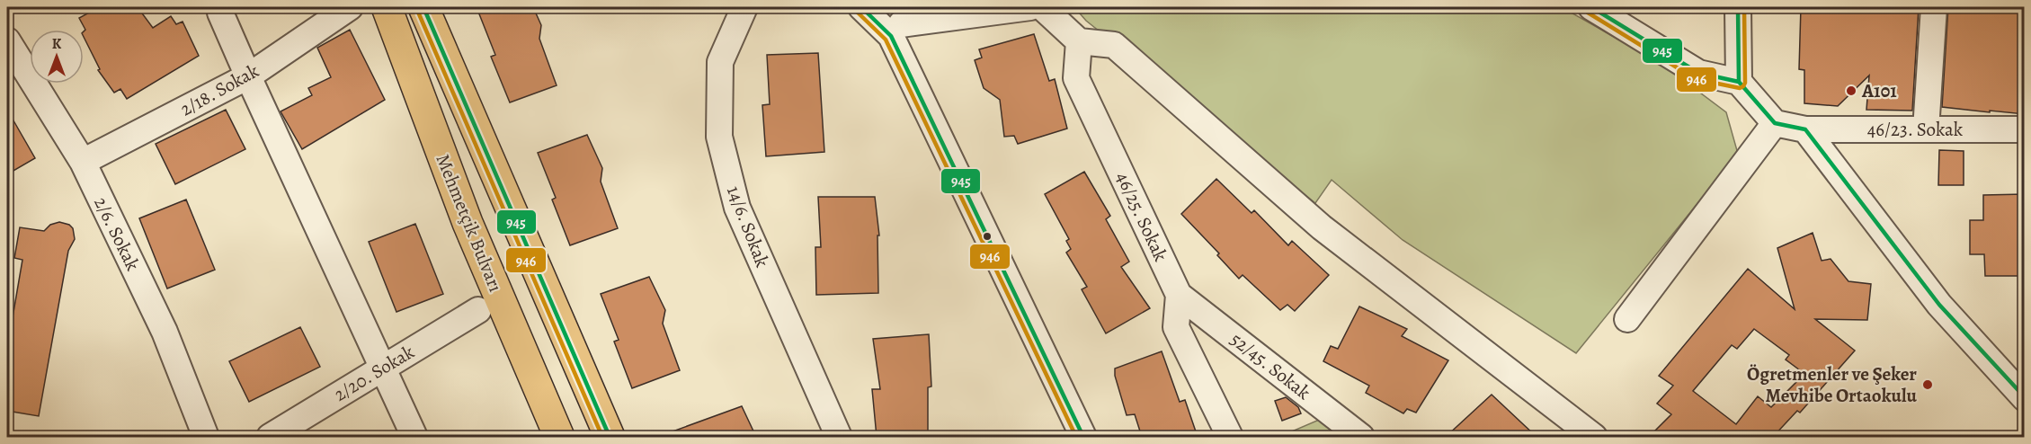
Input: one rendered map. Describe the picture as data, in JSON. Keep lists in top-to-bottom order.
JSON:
{
  "streets": {
    "main road": ["Mehmetçik Bulvarı"],
    "street": [
      "2/18. Sokak",
      "46/23. Sokak",
      "46/25. Sokak",
      "14/6. Sokak",
      "2/6. Sokak",
      "52/45. Sokak",
      "2/20. Sokak"
    ]
  },
  "crossings": [
    ["2/18. Sokak", "2/6. Sokak"],
    ["46/25. Sokak", "52/45. Sokak"]
  ],
  "places": ["A101", "Ögretmenler ve Şeker Mevhibe Ortaokulu"],
  "lines": ["transit line 945", "transit line 946"],
  "north": "top"
}
